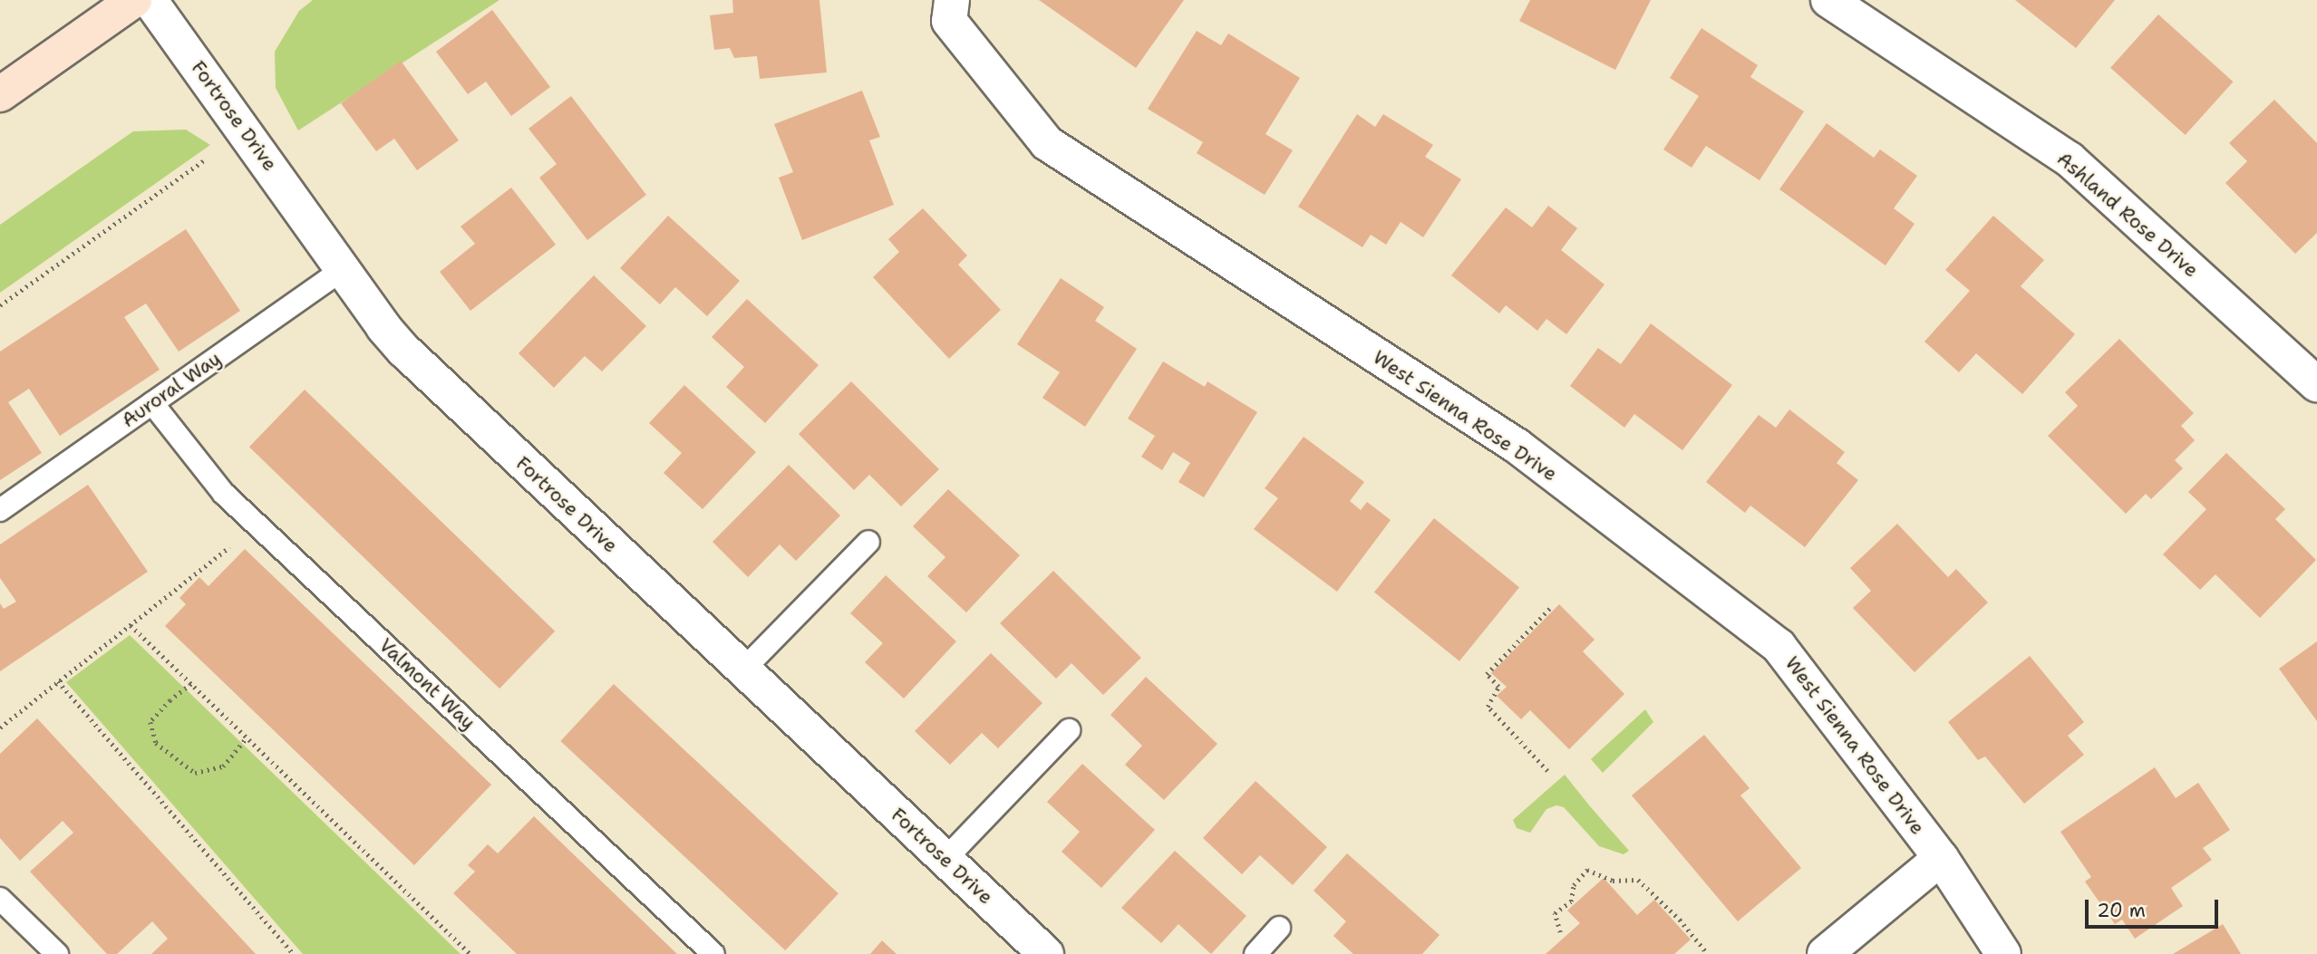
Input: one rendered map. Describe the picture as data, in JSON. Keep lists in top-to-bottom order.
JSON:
{
  "streets": {
    "street": ["Fortrose Drive", "Ashland Rose Drive", "West Sienna Rose Drive"],
    "lane": ["Auroral Way", "Valmont Way"]
  },
  "crossings": [
    ["Fortrose Drive", "Auroral Way"],
    ["Auroral Way", "Valmont Way"]
  ],
  "scale_bar": "20 m"
}
